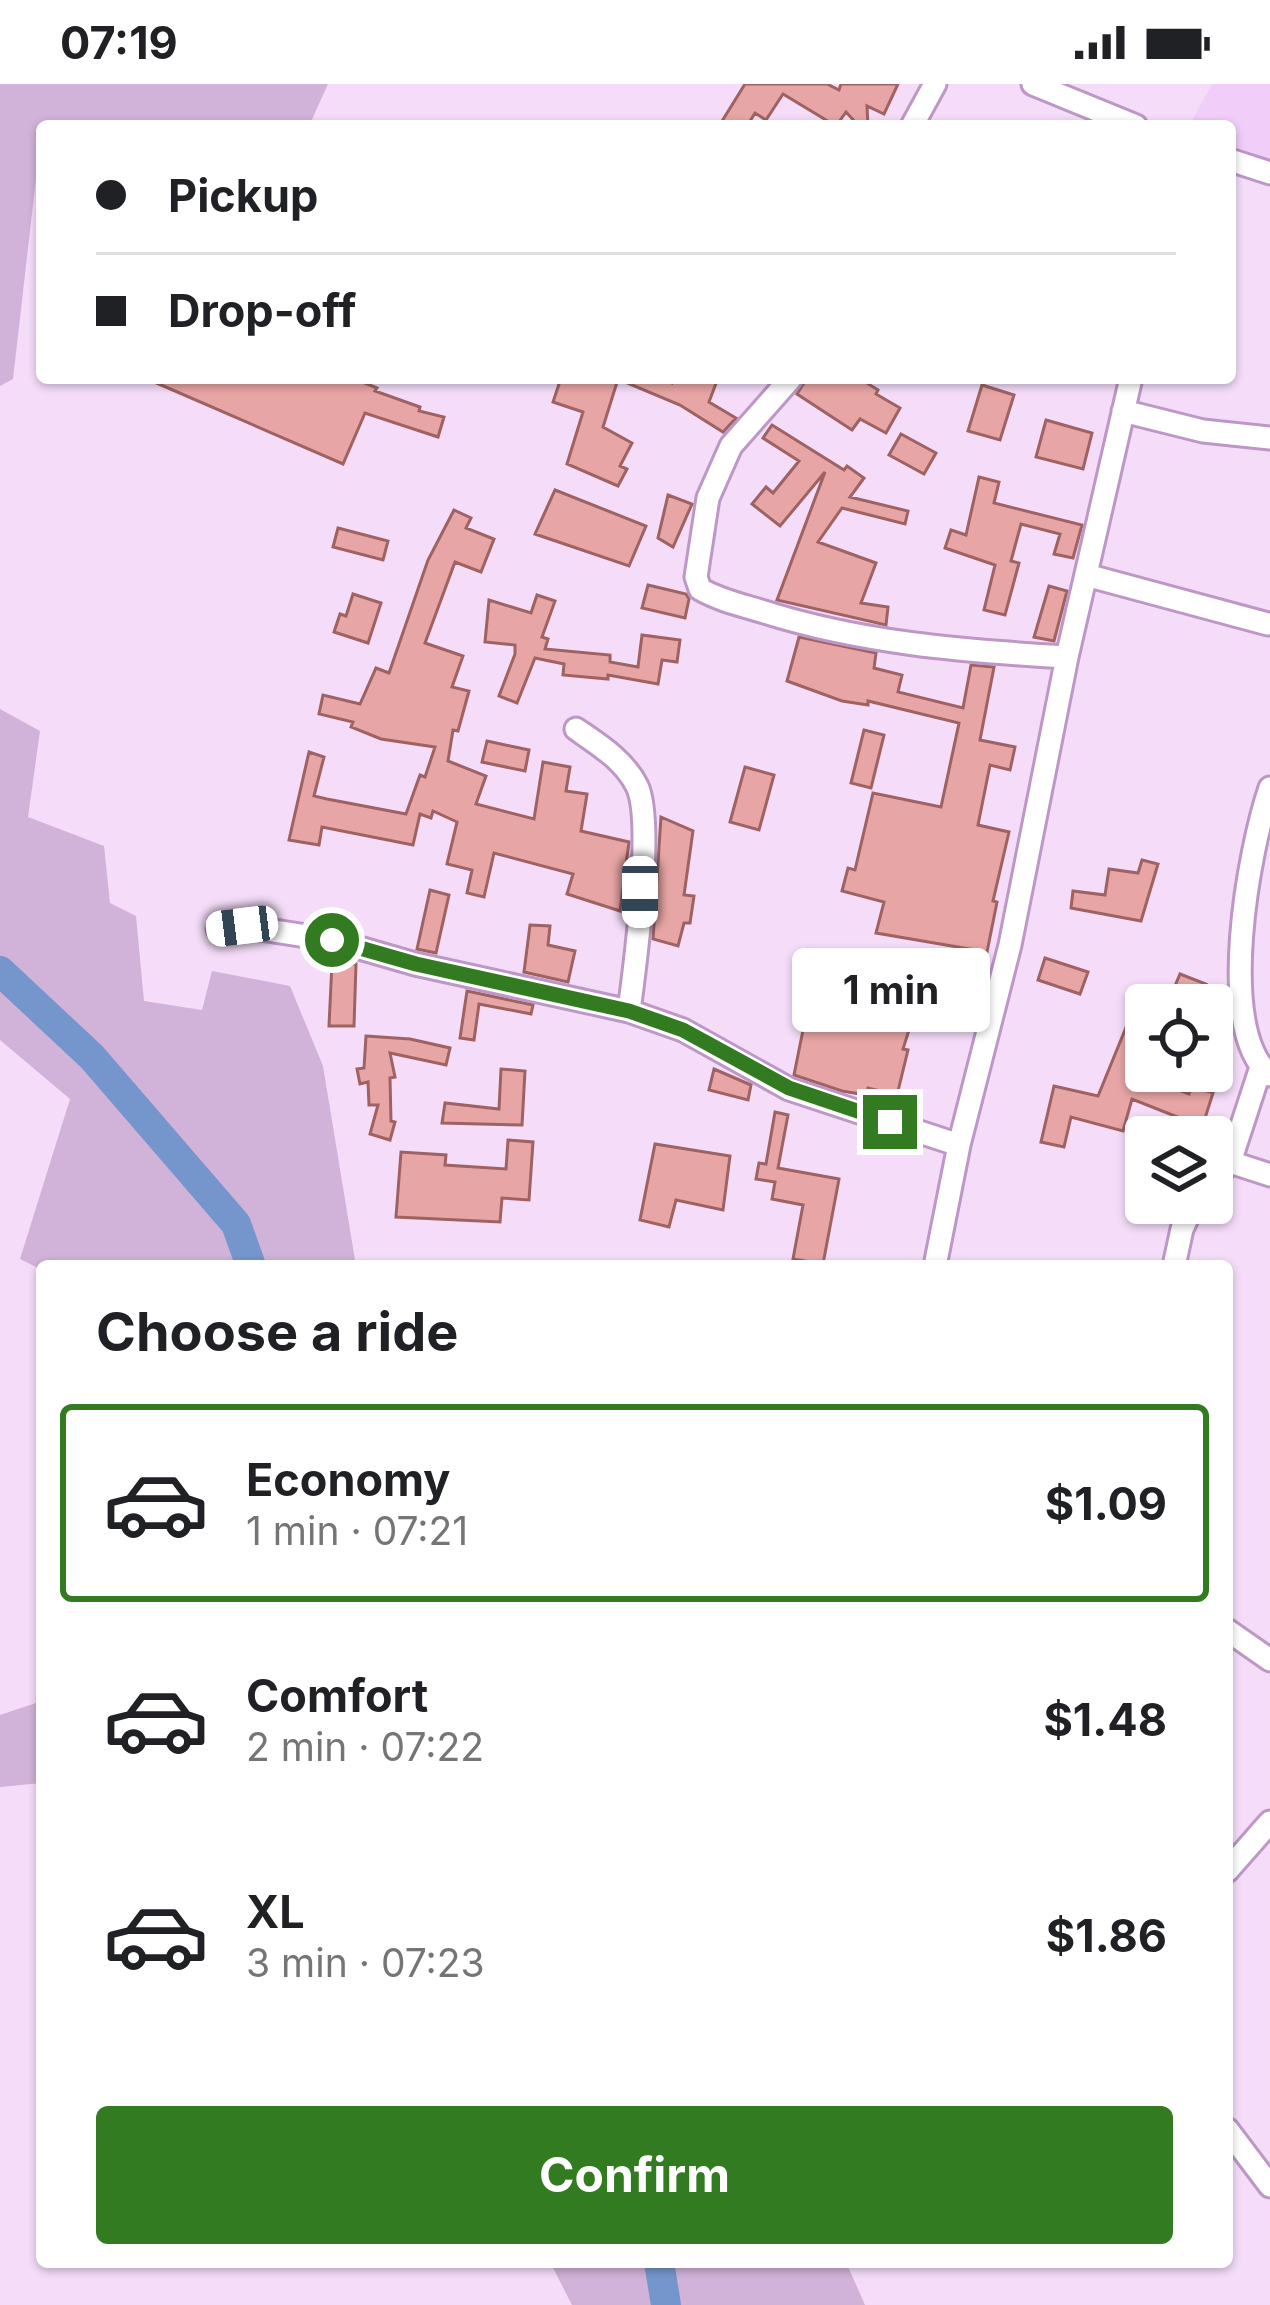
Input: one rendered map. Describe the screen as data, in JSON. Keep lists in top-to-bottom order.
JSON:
{
  "page": {
    "status": "07:19",
    "banner": ["Pickup", "Drop-off"],
    "bubble": "1 min",
    "heading": "Choose a ride",
    "list": [
      {
        "name": "Economy",
        "note": "1 min · 07:21",
        "value": "$1.09"
      },
      {
        "name": "Comfort",
        "note": "2 min · 07:22",
        "value": "$1.48"
      },
      {
        "name": "XL",
        "note": "3 min · 07:23",
        "value": "$1.86"
      }
    ],
    "buttons": "Confirm"
  }
}
